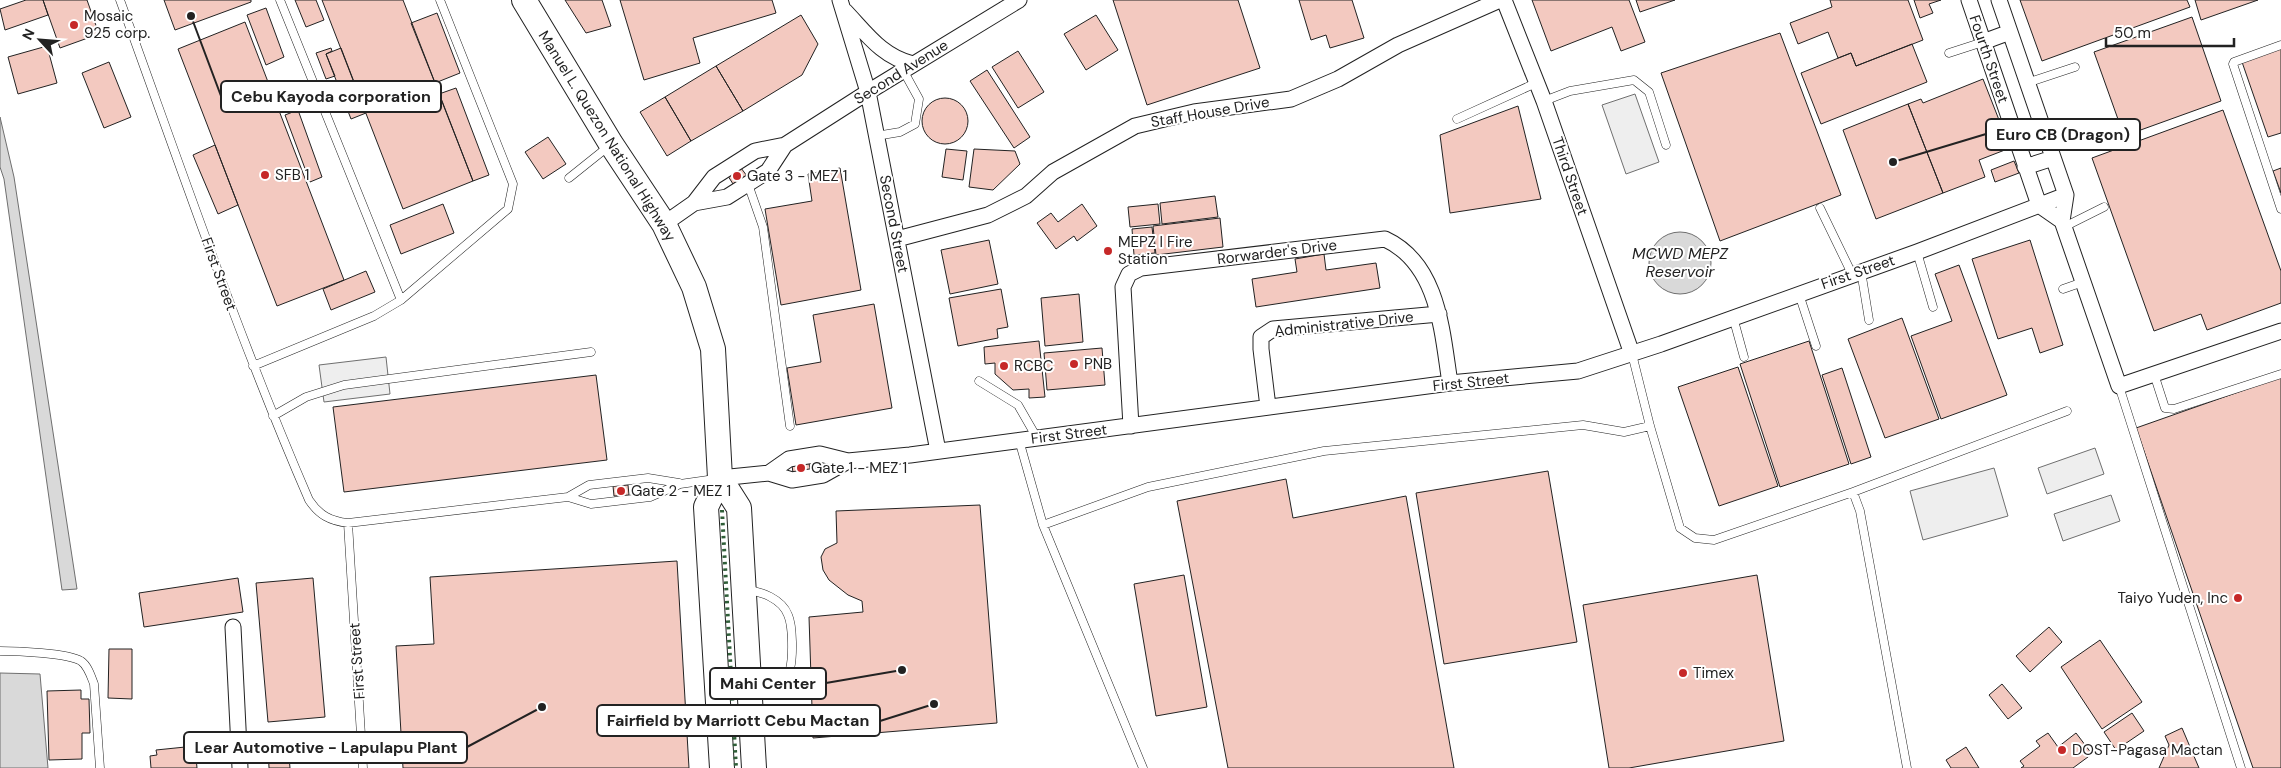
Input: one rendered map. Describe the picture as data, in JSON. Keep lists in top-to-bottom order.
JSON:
{
  "streets": {
    "main road": ["Manuel L. Quezon National Highway"],
    "street": [
      "Fourth Street",
      "Second Avenue",
      "Staff House Drive",
      "Third Street",
      "Second Street",
      "Rorwarder's Drive",
      "First Street",
      "Administrative Drive"
    ]
  },
  "crossings": [
    ["Fourth Street", "First Street"],
    ["Second Avenue", "Manuel L. Quezon National Highway"],
    ["Second Avenue", "Second Street"],
    ["Staff House Drive", "Second Street"],
    ["Manuel L. Quezon National Highway", "First Street"],
    ["Third Street", "First Street"],
    ["Second Street", "First Street"],
    ["Rorwarder's Drive", "First Street"],
    ["Rorwarder's Drive", "Administrative Drive"],
    ["First Street", "Administrative Drive"]
  ],
  "water": ["MCWD MEPZ Reservoir"],
  "places": [
    "Cebu Kayoda corporation",
    "Mosaic 925 corp.",
    "Euro CB (Dragon)",
    "SFB 1",
    "Gate 3 - MEZ 1",
    "MEPZ I Fire Station",
    "PNB",
    "RCBC",
    "Gate 1 - MEZ 1",
    "Gate 2 - MEZ 1",
    "Taiyo Yuden, Inc",
    "Mahi Center",
    "Timex",
    "Fairfield by Marriott Cebu Mactan",
    "Lear Automotive - Lapulapu Plant",
    "DOST-Pagasa Mactan"
  ],
  "scale_bar": "50 m",
  "north": "top left"
}
